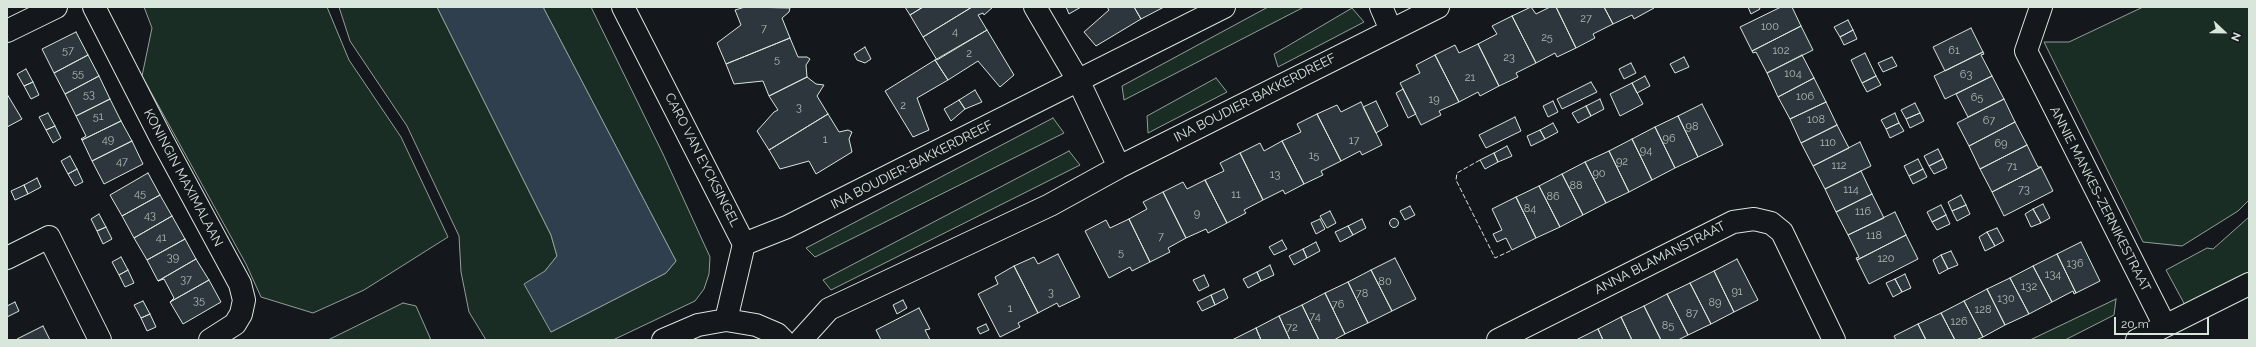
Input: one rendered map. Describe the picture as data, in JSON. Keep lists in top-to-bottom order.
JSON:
{
  "streets": {
    "street": [
      "INA BOUDIER-BAKKERDREEF",
      "CARO VAN EYCKSINGEL",
      "KONINGIN MAXIMALAAN",
      "ANNIE MANKES-ZERNIKESTRAAT",
      "ANNA BLAMANSTRAAT"
    ]
  },
  "crossings": [
    ["INA BOUDIER-BAKKERDREEF", "CARO VAN EYCKSINGEL"]
  ],
  "house_numbers": [
    "27",
    "100",
    "7",
    "4",
    "25",
    "57",
    "102",
    "61",
    "2",
    "23",
    "5",
    "55",
    "104",
    "63",
    "21",
    "53",
    "106",
    "65",
    "19",
    "2",
    "3",
    "51",
    "108",
    "67",
    "98",
    "96",
    "49",
    "1",
    "17",
    "110",
    "69",
    "94",
    "15",
    "47",
    "92",
    "112",
    "71",
    "90",
    "13",
    "88",
    "114",
    "73",
    "45",
    "11",
    "86",
    "84",
    "116",
    "9",
    "43",
    "118",
    "7",
    "41",
    "5",
    "39",
    "120",
    "136",
    "134",
    "37",
    "80",
    "132",
    "91",
    "3",
    "78",
    "130",
    "35",
    "89",
    "76",
    "1",
    "128",
    "87",
    "74",
    "126",
    "85",
    "72"
  ],
  "scale_bar": "20 m",
  "north": "right"
}
